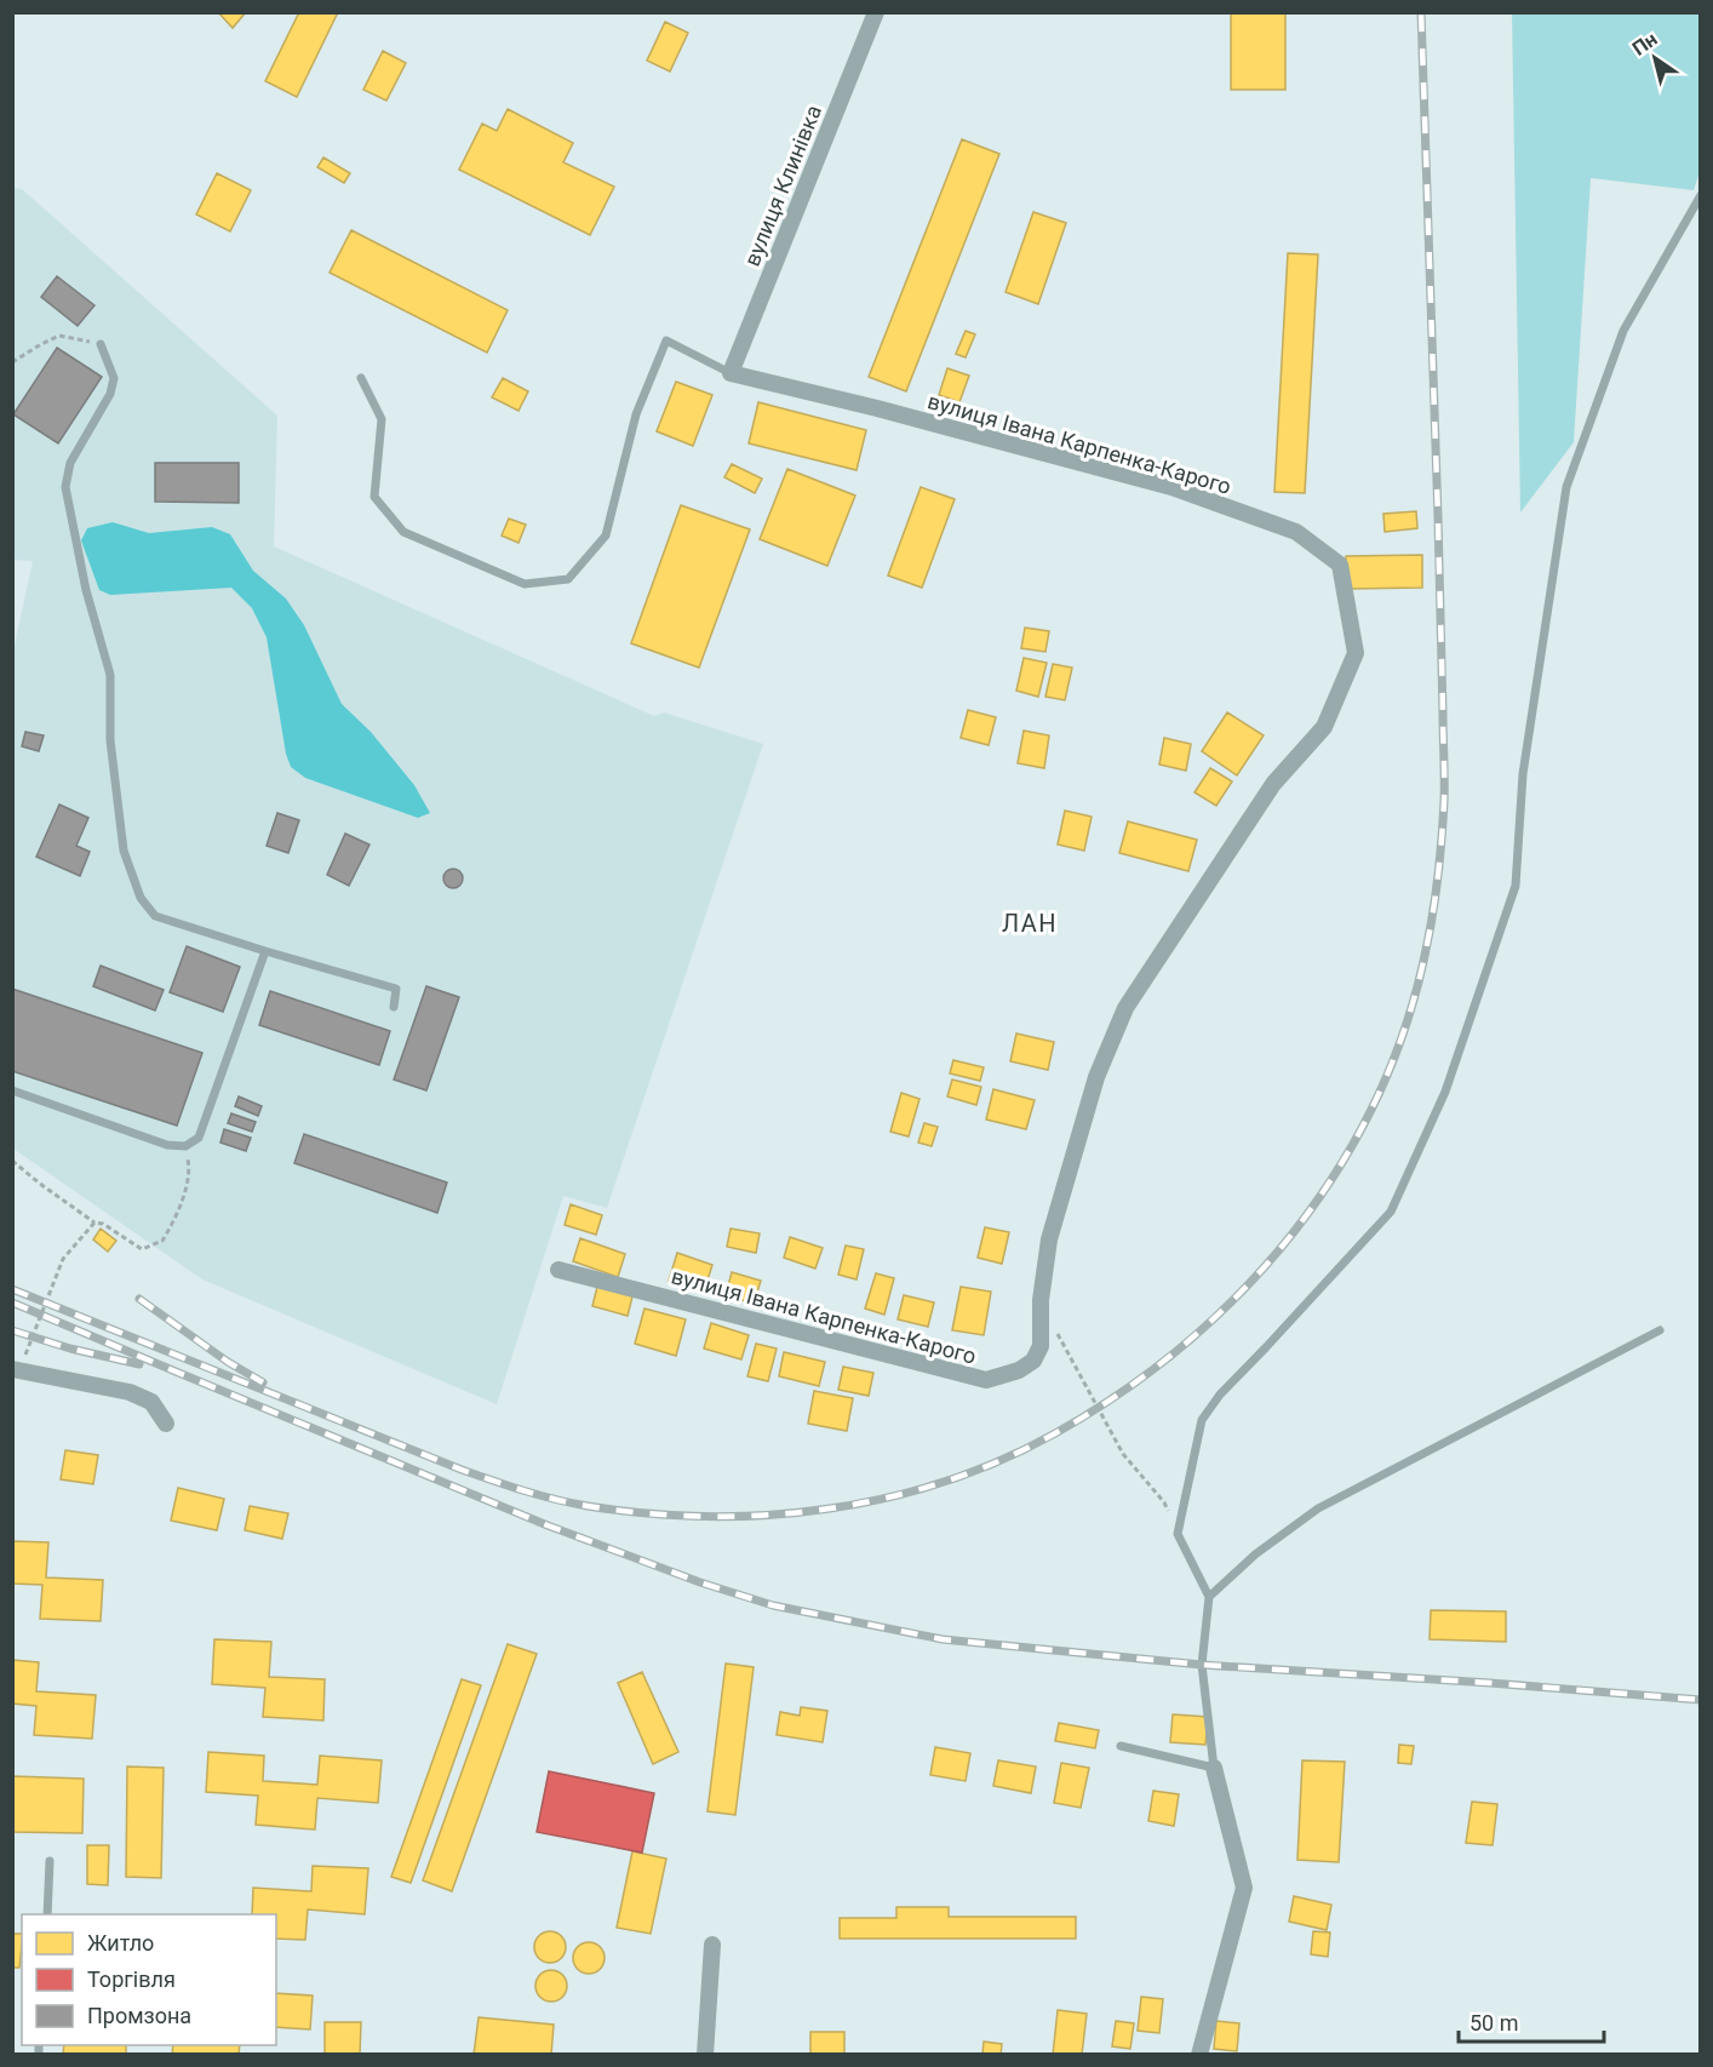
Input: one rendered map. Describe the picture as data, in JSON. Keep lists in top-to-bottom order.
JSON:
{
  "streets": {
    "street": ["вулиця Клинівка", "вулиця Івана Карпенка-Карого"]
  },
  "crossings": [
    ["вулиця Клинівка", "вулиця Івана Карпенка-Карого"]
  ],
  "districts": ["ЛАН"],
  "legend": ["Житло", "Торгівля", "Промзона"],
  "scale_bar": "50 m",
  "north": "top left"
}
